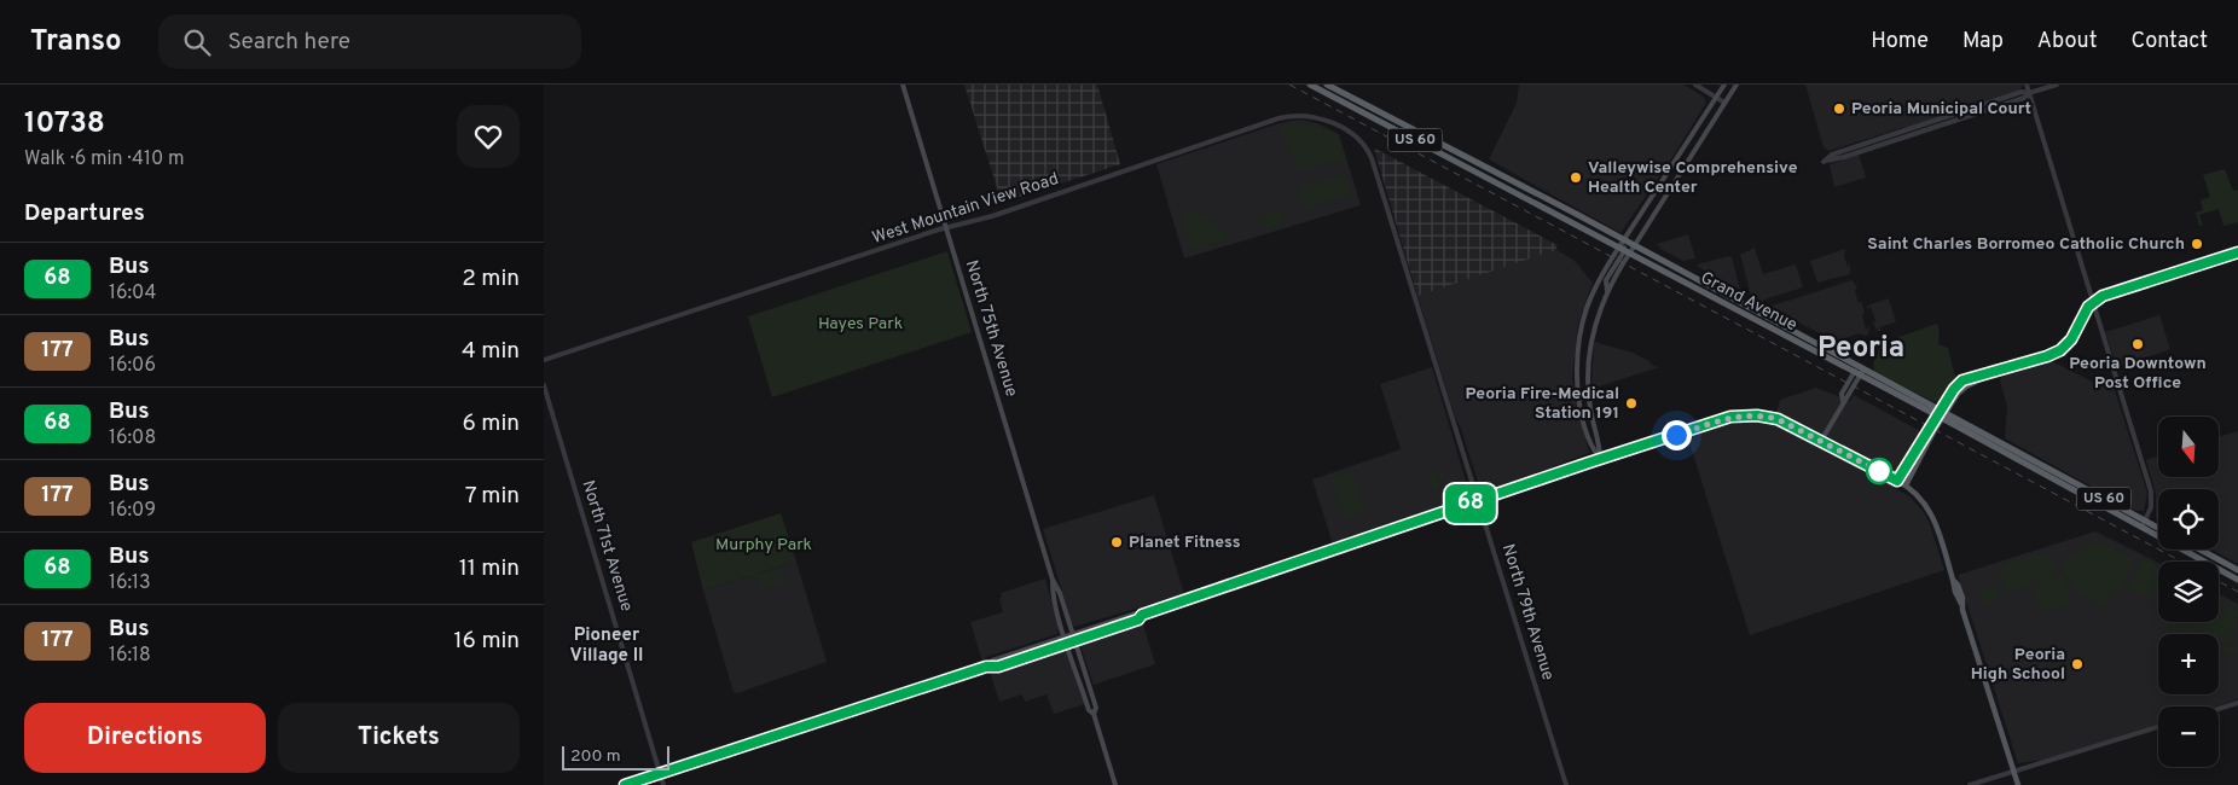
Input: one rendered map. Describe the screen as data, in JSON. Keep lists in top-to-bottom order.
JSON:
{
  "streets": {
    "highway": ["US 60", "Grand Avenue"],
    "main road": ["North 75th Avenue"],
    "street": ["West Mountain View Road", "North 71st Avenue", "North 79th Avenue"]
  },
  "crossings": [
    ["West Mountain View Road", "North 75th Avenue"],
    ["West Mountain View Road", "North 79th Avenue"]
  ],
  "districts": ["Peoria", "Pioneer Village II"],
  "parks": ["Hayes Park", "Murphy Park"],
  "places": [
    "Peoria Municipal Court",
    "Valleywise Comprehensive Health Center",
    "Saint Charles Borromeo Catholic Church",
    "Peoria Downtown Post Office",
    "Peoria Fire-Medical Station 191",
    "Planet Fitness",
    "Peoria High School"
  ],
  "lines": ["bus line 68"],
  "scale_bar": "200 m",
  "north": "bottom",
  "page": {
    "header": "Transo",
    "search": "Search here",
    "nav": [
      "Home",
      "Map",
      "About",
      "Contact"
    ],
    "heading": [
      ["10738", "Walk · 6 min · 410 m"],
      "Departures"
    ],
    "on_map": "68",
    "list": [
      {
        "mark": "68",
        "name": "Bus",
        "note": "16:04",
        "value": "2 min"
      },
      {
        "mark": "177",
        "name": "Bus",
        "note": "16:06",
        "value": "4 min"
      },
      {
        "mark": "68",
        "name": "Bus",
        "note": "16:08",
        "value": "6 min"
      },
      {
        "mark": "177",
        "name": "Bus",
        "note": "16:09",
        "value": "7 min"
      },
      {
        "mark": "68",
        "name": "Bus",
        "note": "16:13",
        "value": "11 min"
      },
      {
        "mark": "177",
        "name": "Bus",
        "note": "16:18",
        "value": "16 min"
      }
    ],
    "map_buttons": ["+", "−"],
    "buttons": ["Directions", "Tickets"],
    "scale": "200 m"
  }
}
